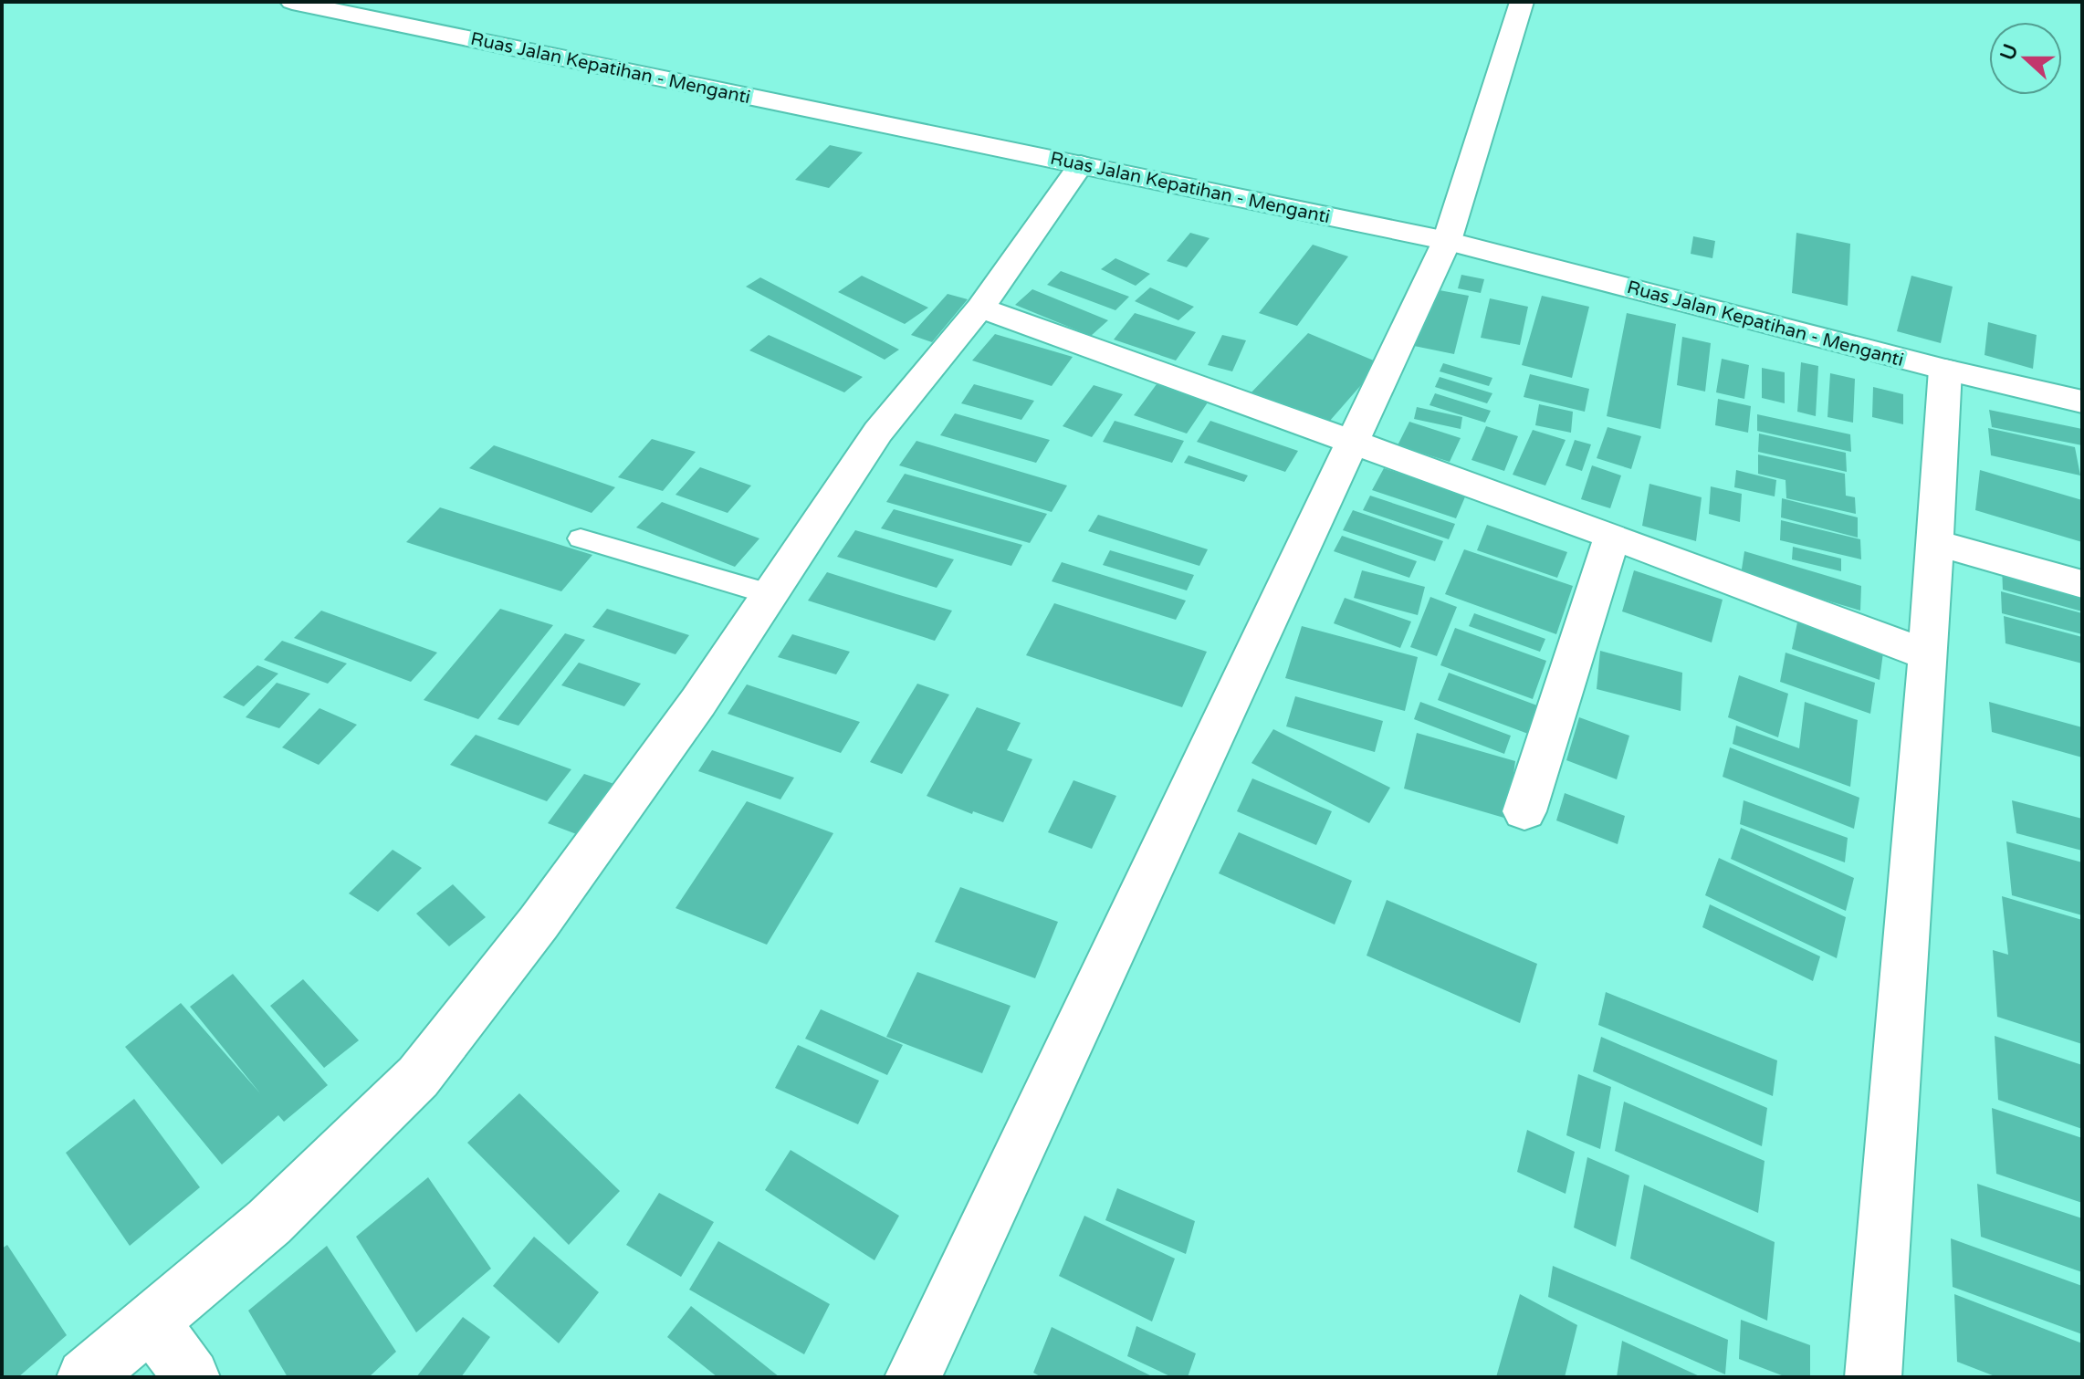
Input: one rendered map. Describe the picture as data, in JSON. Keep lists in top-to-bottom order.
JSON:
{
  "streets": {
    "street": ["Ruas Jalan Kepatihan - Menganti"]
  },
  "north": "left"
}
